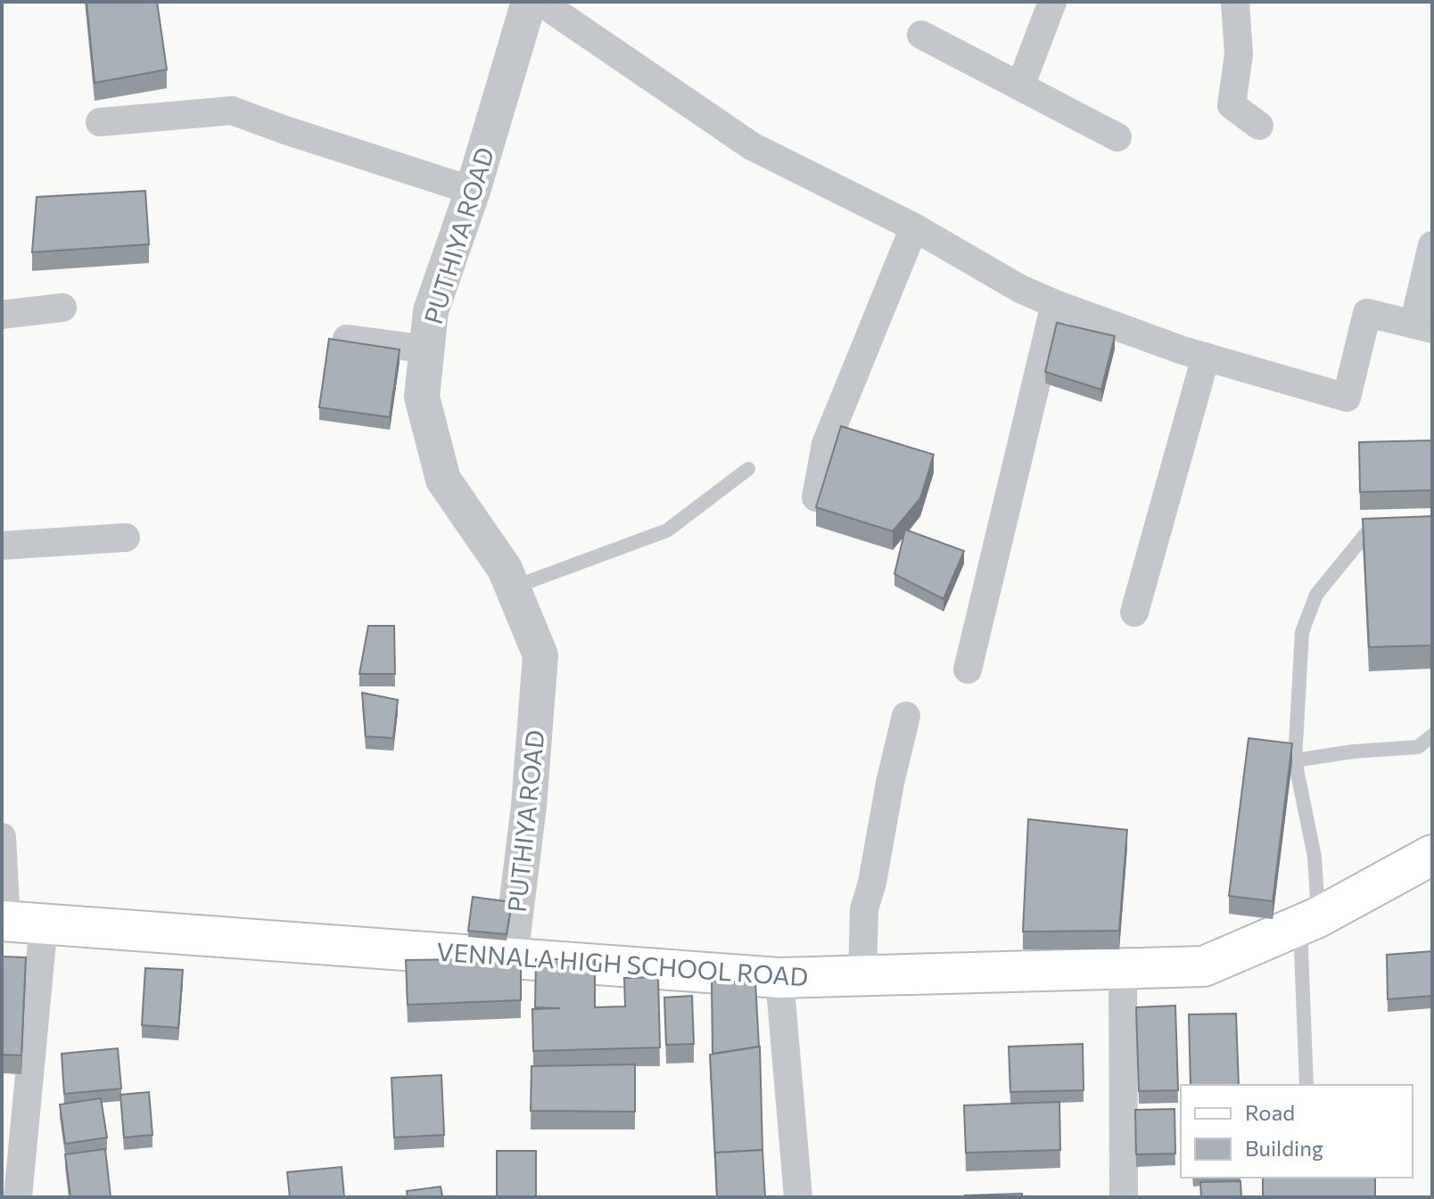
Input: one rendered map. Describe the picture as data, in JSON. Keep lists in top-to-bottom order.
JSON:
{
  "streets": {
    "main road": ["VENNALA HIGH SCHOOL ROAD"],
    "street": ["PUTHIYA ROAD"]
  },
  "crossings": [
    ["PUTHIYA ROAD", "VENNALA HIGH SCHOOL ROAD"]
  ],
  "legend": ["Road", "Building"]
}
